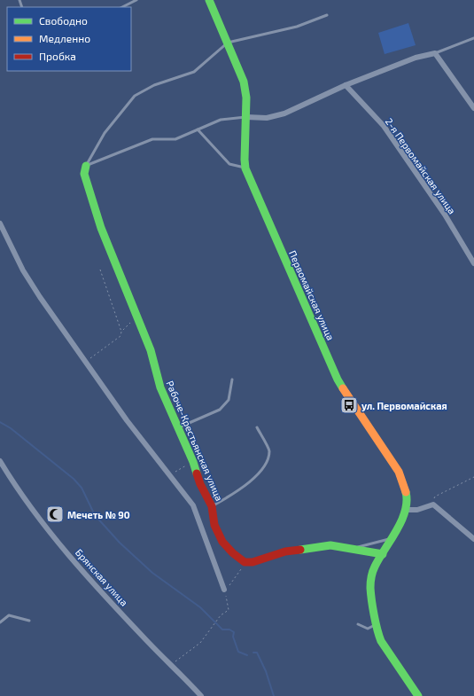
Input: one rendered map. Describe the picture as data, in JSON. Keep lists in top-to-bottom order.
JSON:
{
  "streets": {
    "street": [
      "2-я Первомайская улица",
      "Первомайская улица",
      "Рабоче-Крестьянская улица",
      "Брянская улица"
    ]
  },
  "places": {
    "bus stop": ["ул. Первомайская"],
    "mosque": ["Мечеть № 90"]
  },
  "legend": ["Свободно", "Медленно", "Пробка"]
}
